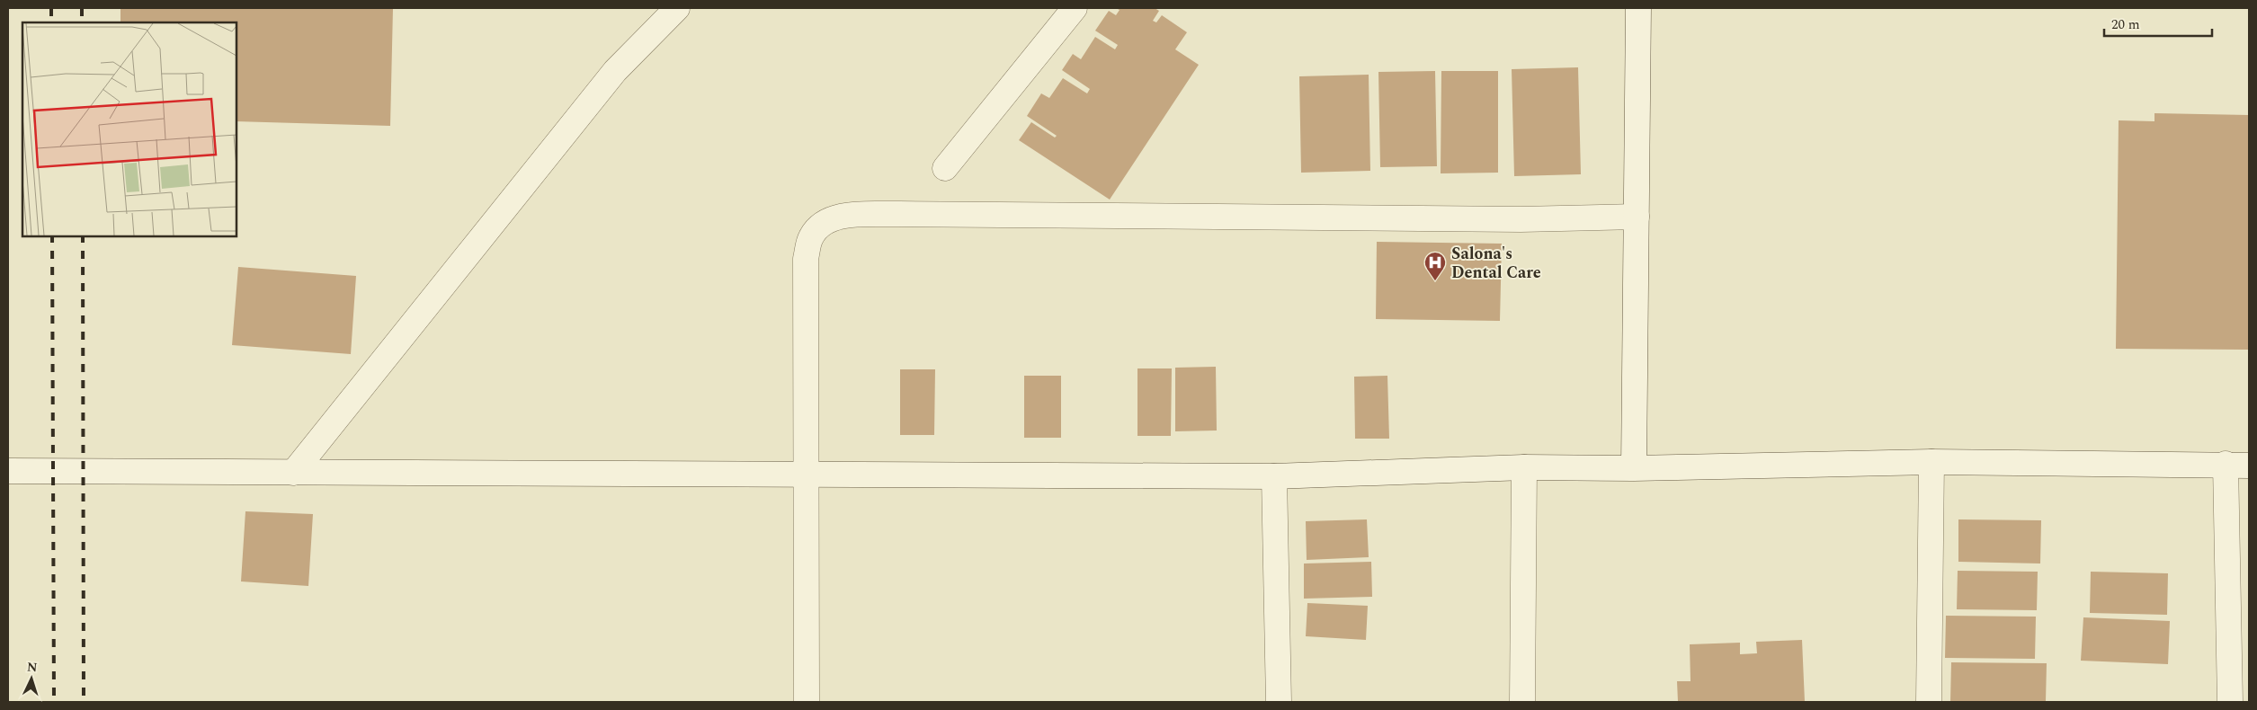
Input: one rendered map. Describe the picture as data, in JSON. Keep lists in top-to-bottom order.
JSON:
{
  "places": {
    "hospital": ["Salona's Dental Care"]
  },
  "scale_bar": "20 m",
  "north": "top"
}
